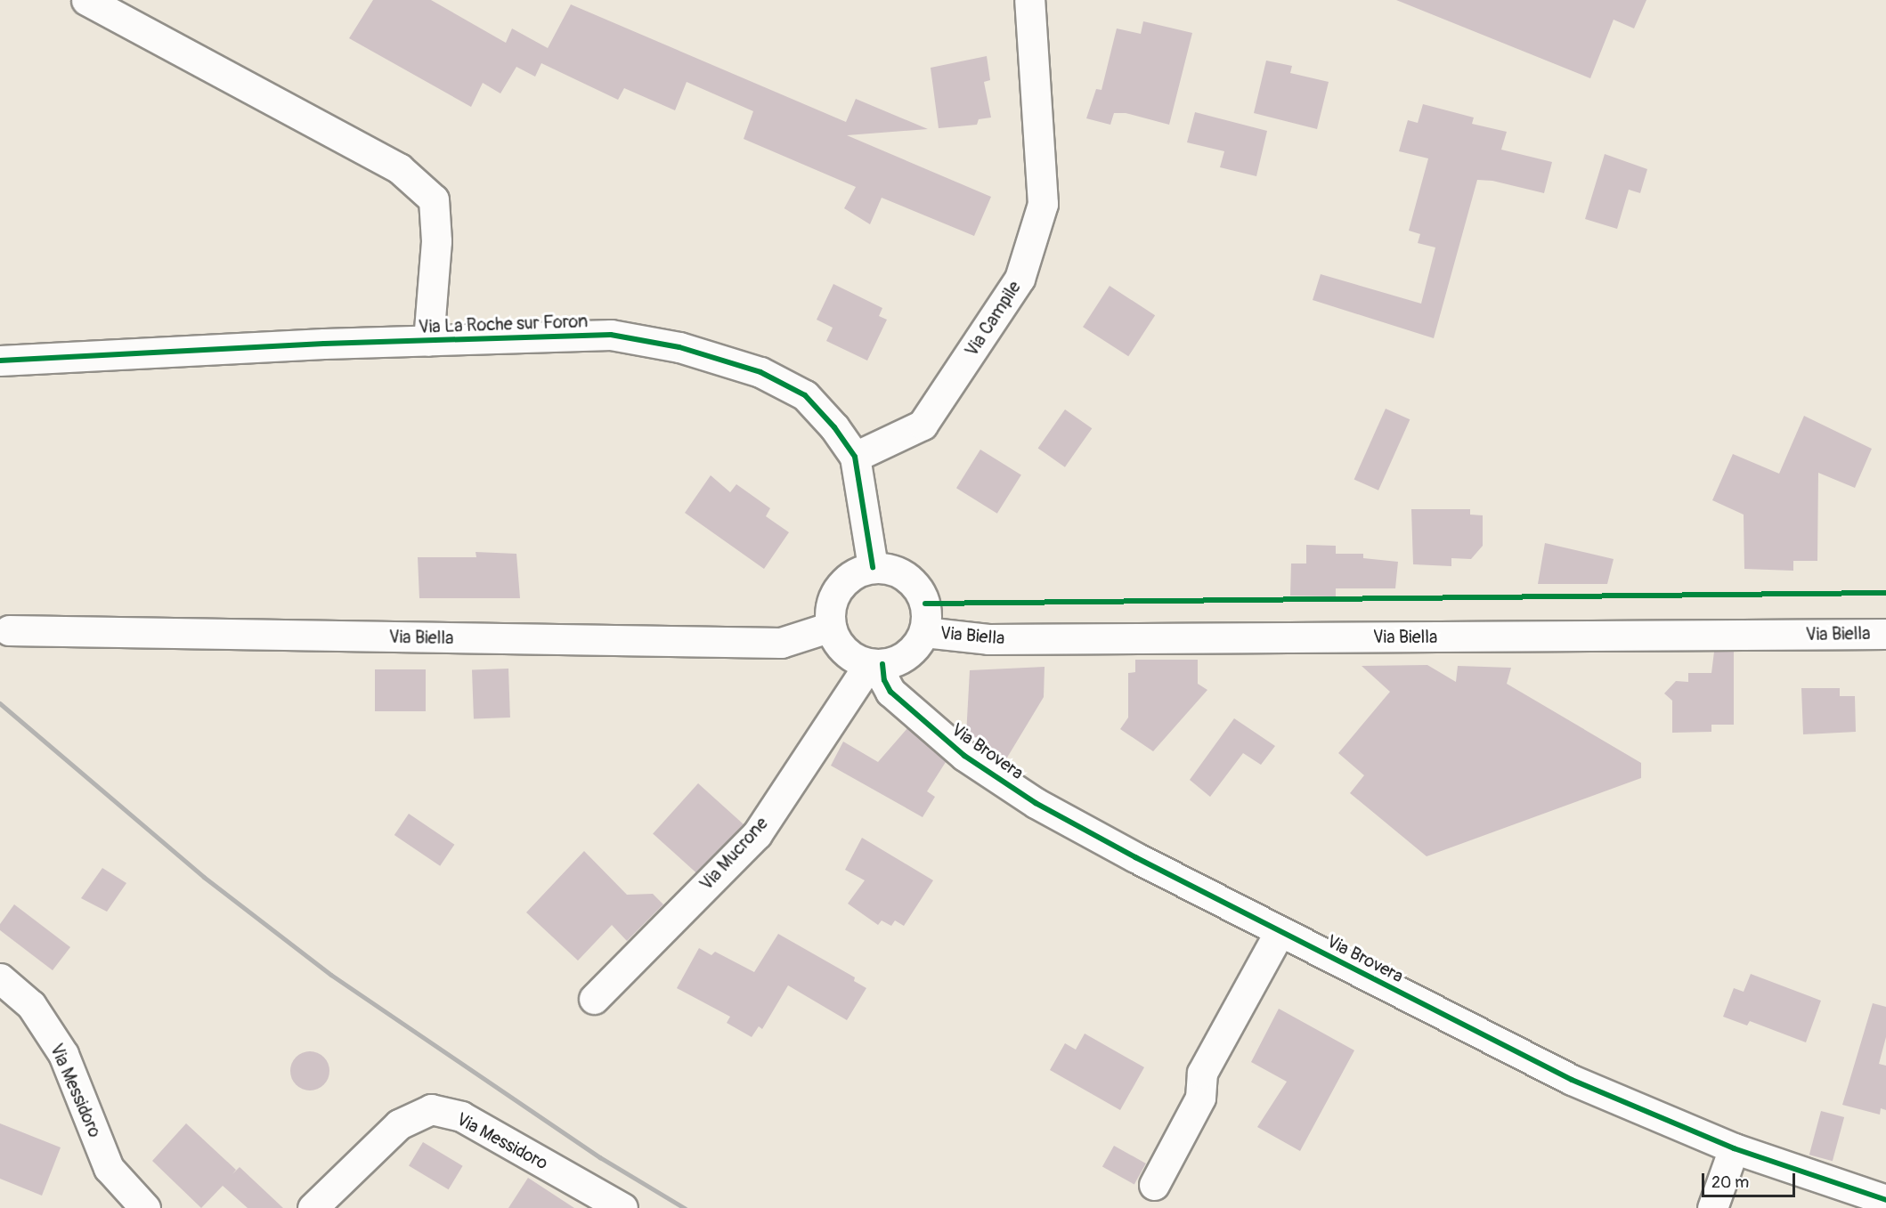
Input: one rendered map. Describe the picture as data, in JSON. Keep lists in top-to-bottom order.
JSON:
{
  "streets": {
    "street": [
      "Via Campile",
      "Via La Roche sur Foron",
      "Via Biella",
      "Via Brovera",
      "Via Mucrone",
      "Via Messidoro"
    ]
  },
  "crossings": [
    ["Via Campile", "Via La Roche sur Foron"],
    ["Via La Roche sur Foron", "Via Biella"],
    ["Via La Roche sur Foron", "Via Brovera"],
    ["Via La Roche sur Foron", "Via Mucrone"],
    ["Via Biella", "Via Brovera"],
    ["Via Biella", "Via Mucrone"],
    ["Via Brovera", "Via Mucrone"]
  ],
  "scale_bar": "20 m"
}
